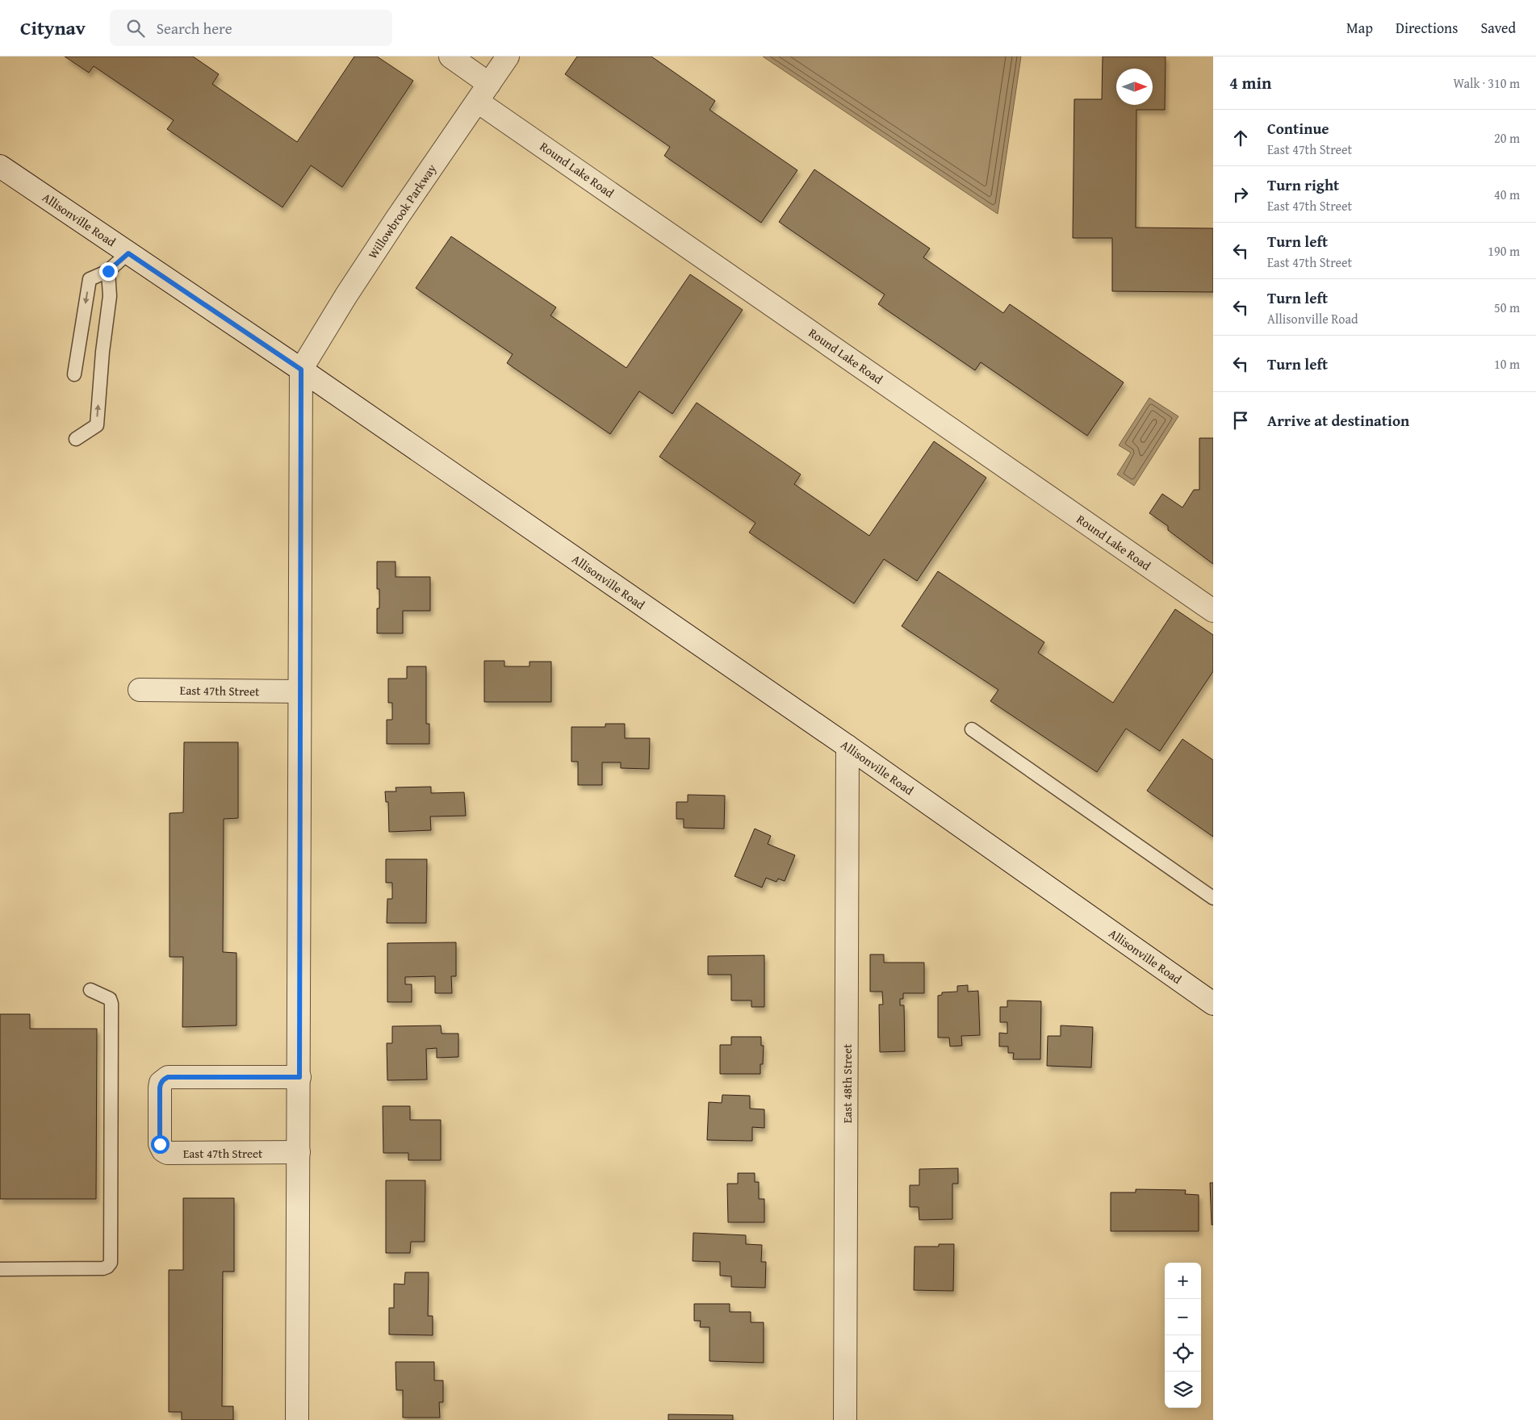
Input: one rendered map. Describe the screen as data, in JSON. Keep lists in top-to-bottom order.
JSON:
{
  "streets": {
    "street": [
      "Round Lake Road",
      "Willowbrook Parkway",
      "Allisonville Road",
      "East 47th Street",
      "East 48th Street"
    ]
  },
  "crossings": [
    ["Round Lake Road", "Willowbrook Parkway"],
    ["Willowbrook Parkway", "Allisonville Road"],
    ["Allisonville Road", "East 48th Street"]
  ],
  "north": "right",
  "page": {
    "header": "Citynav",
    "search": "Search here",
    "nav": ["Map", "Directions", "Saved"],
    "heading": ["4 min", "Walk · 310 m"],
    "list": [
      ["Continue", "East 47th Street", "20 m"],
      ["Turn right", "East 47th Street", "40 m"],
      ["Turn left", "East 47th Street", "190 m"],
      ["Turn left", "Allisonville Road", "50 m"],
      ["Turn left", "10 m"],
      "Arrive at destination"
    ],
    "map_buttons": ["+", "−"]
  }
}
